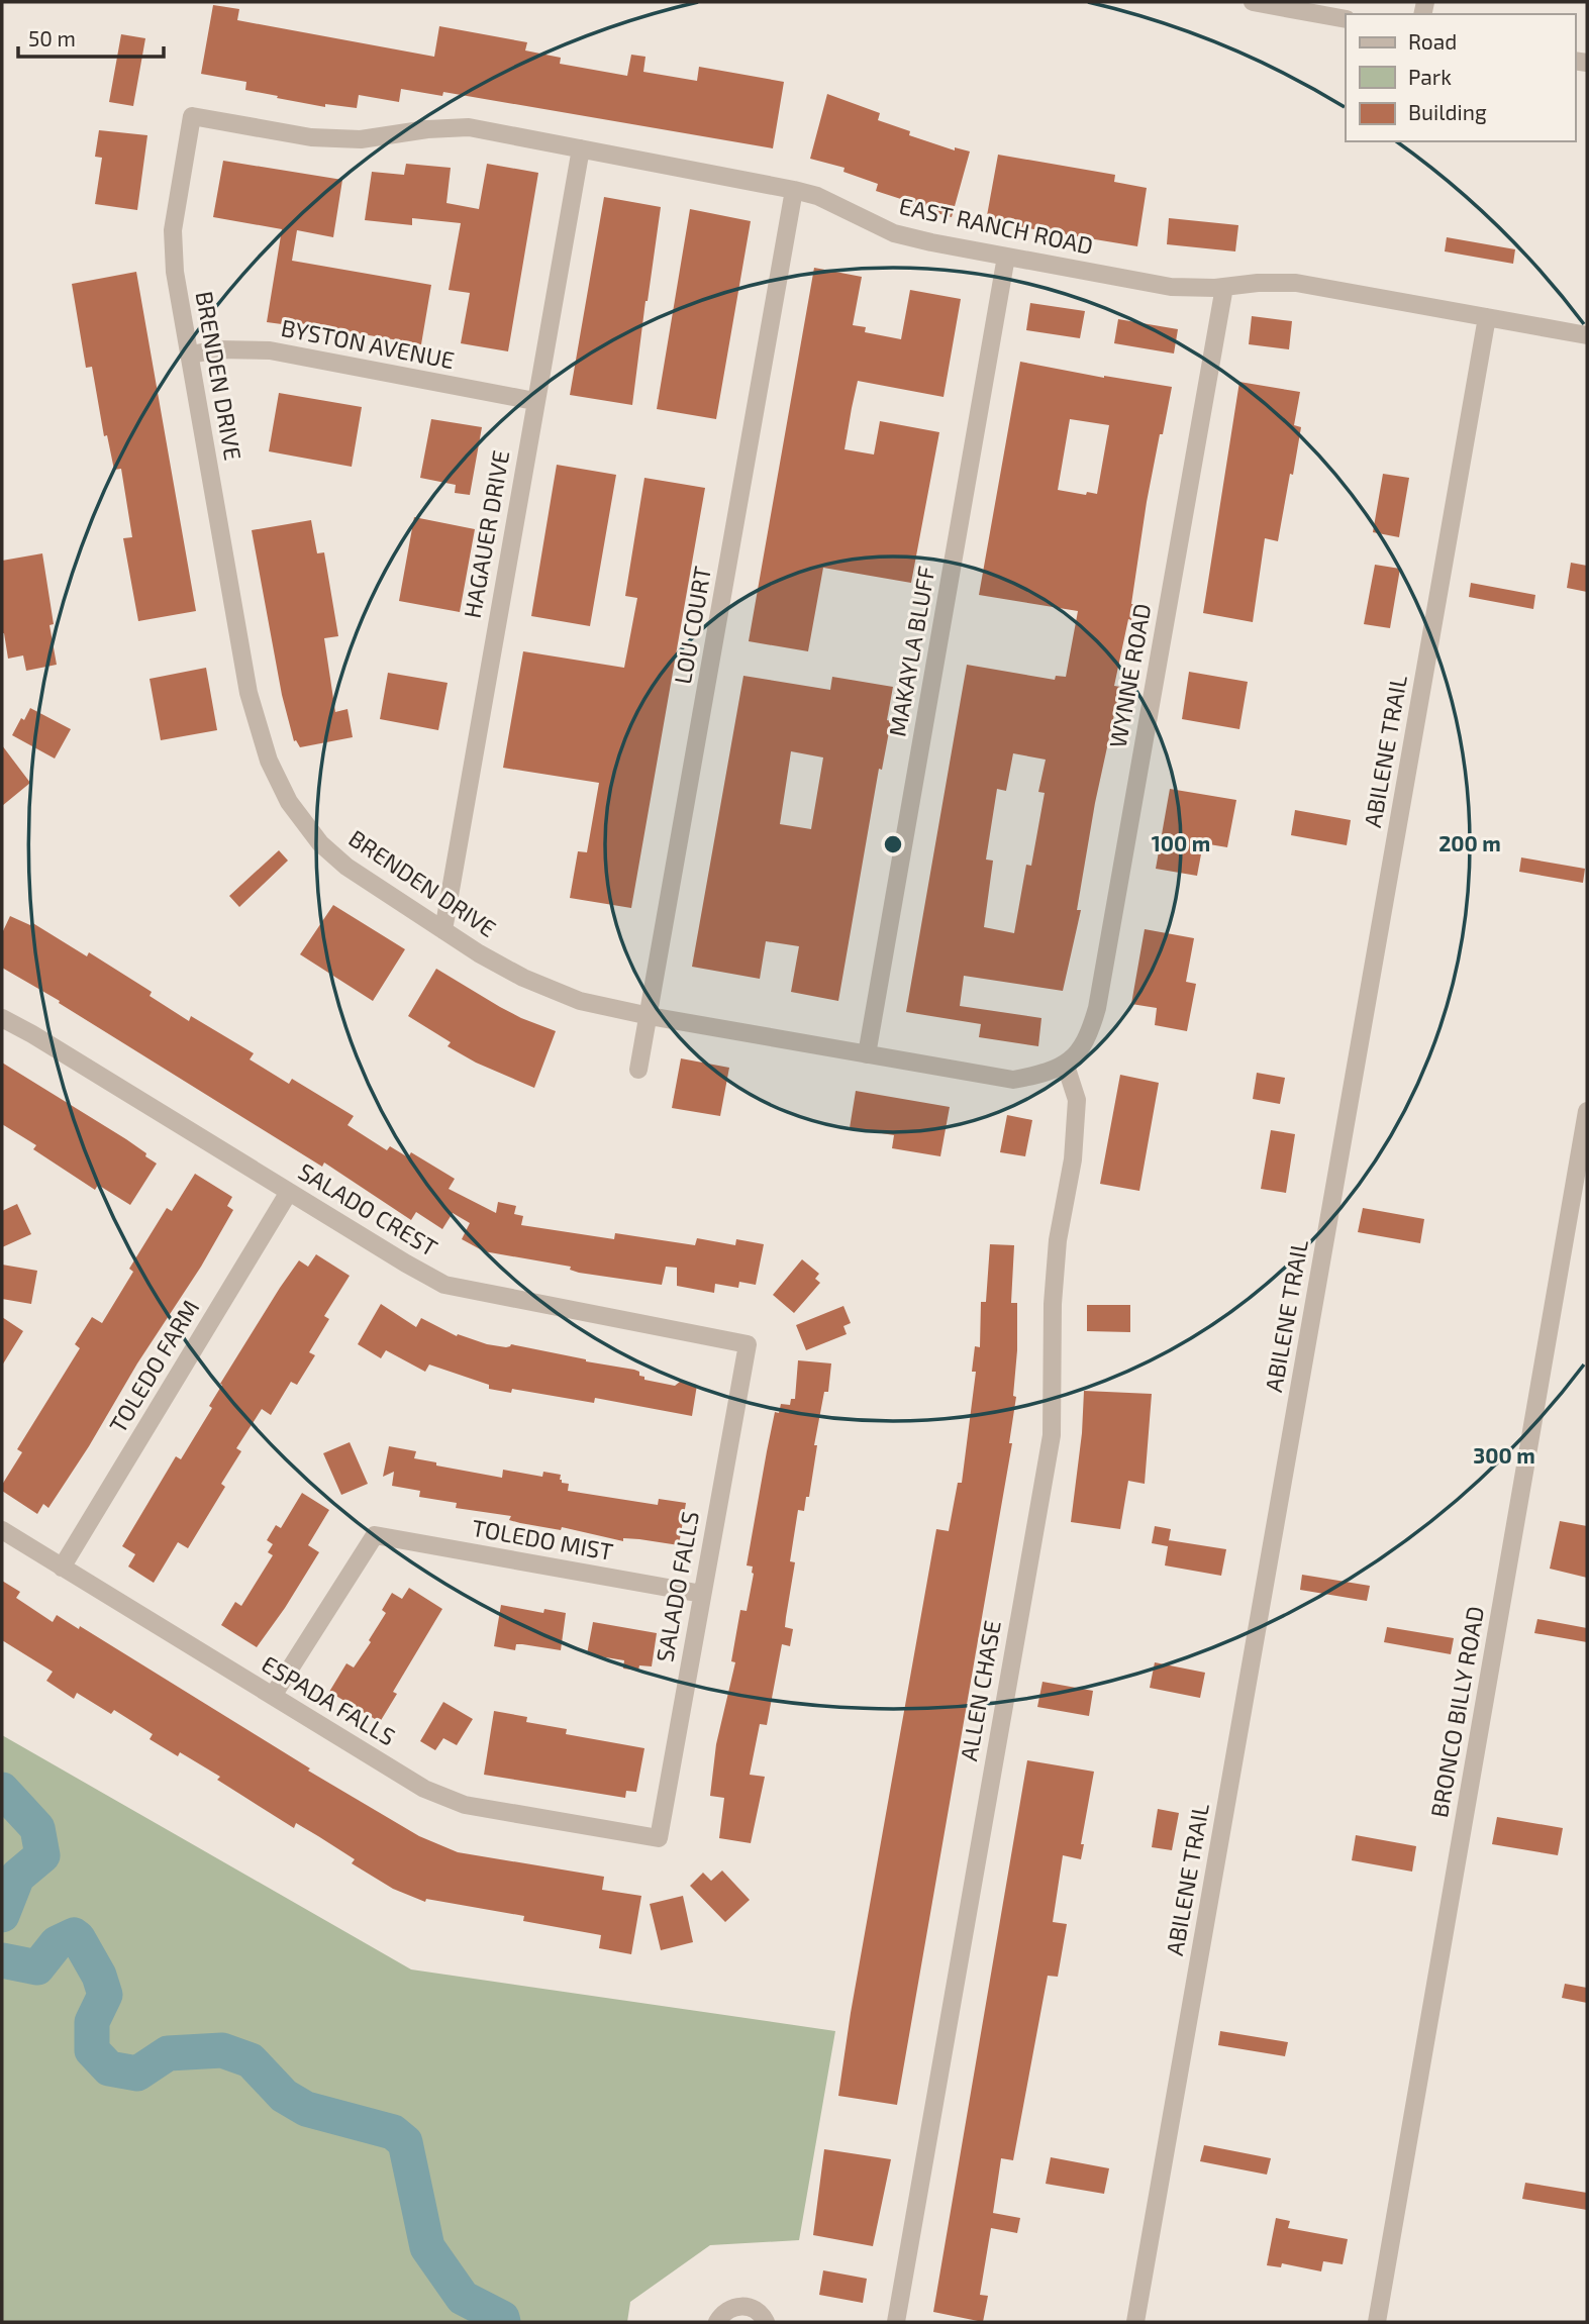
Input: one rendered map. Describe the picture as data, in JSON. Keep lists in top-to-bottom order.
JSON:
{
  "streets": {
    "street": [
      "EAST RANCH ROAD",
      "BYSTON AVENUE",
      "BRENDEN DRIVE",
      "HAGAUER DRIVE",
      "LOU COURT",
      "MAKAYLA BLUFF",
      "WYNNE ROAD",
      "ABILENE TRAIL",
      "SALADO CREST",
      "TOLEDO FARM",
      "TOLEDO MIST",
      "SALADO FALLS",
      "ALLEN CHASE",
      "ESPADA FALLS",
      "BRONCO BILLY ROAD"
    ]
  },
  "crossings": [
    ["EAST RANCH ROAD", "BRENDEN DRIVE"],
    ["EAST RANCH ROAD", "HAGAUER DRIVE"],
    ["EAST RANCH ROAD", "LOU COURT"],
    ["EAST RANCH ROAD", "MAKAYLA BLUFF"],
    ["EAST RANCH ROAD", "WYNNE ROAD"],
    ["EAST RANCH ROAD", "ABILENE TRAIL"],
    ["BYSTON AVENUE", "BRENDEN DRIVE"],
    ["BYSTON AVENUE", "HAGAUER DRIVE"],
    ["BRENDEN DRIVE", "HAGAUER DRIVE"],
    ["BRENDEN DRIVE", "LOU COURT"],
    ["BRENDEN DRIVE", "MAKAYLA BLUFF"],
    ["BRENDEN DRIVE", "WYNNE ROAD"],
    ["BRENDEN DRIVE", "ALLEN CHASE"],
    ["WYNNE ROAD", "ALLEN CHASE"],
    ["SALADO CREST", "TOLEDO FARM"],
    ["SALADO CREST", "SALADO FALLS"],
    ["TOLEDO FARM", "ESPADA FALLS"],
    ["TOLEDO MIST", "SALADO FALLS"],
    ["TOLEDO MIST", "ESPADA FALLS"],
    ["SALADO FALLS", "ESPADA FALLS"]
  ],
  "legend": ["Road", "Park", "Building"],
  "scale_bar": "50 m",
  "rings": ["100 m", "200 m", "300 m"]
}
